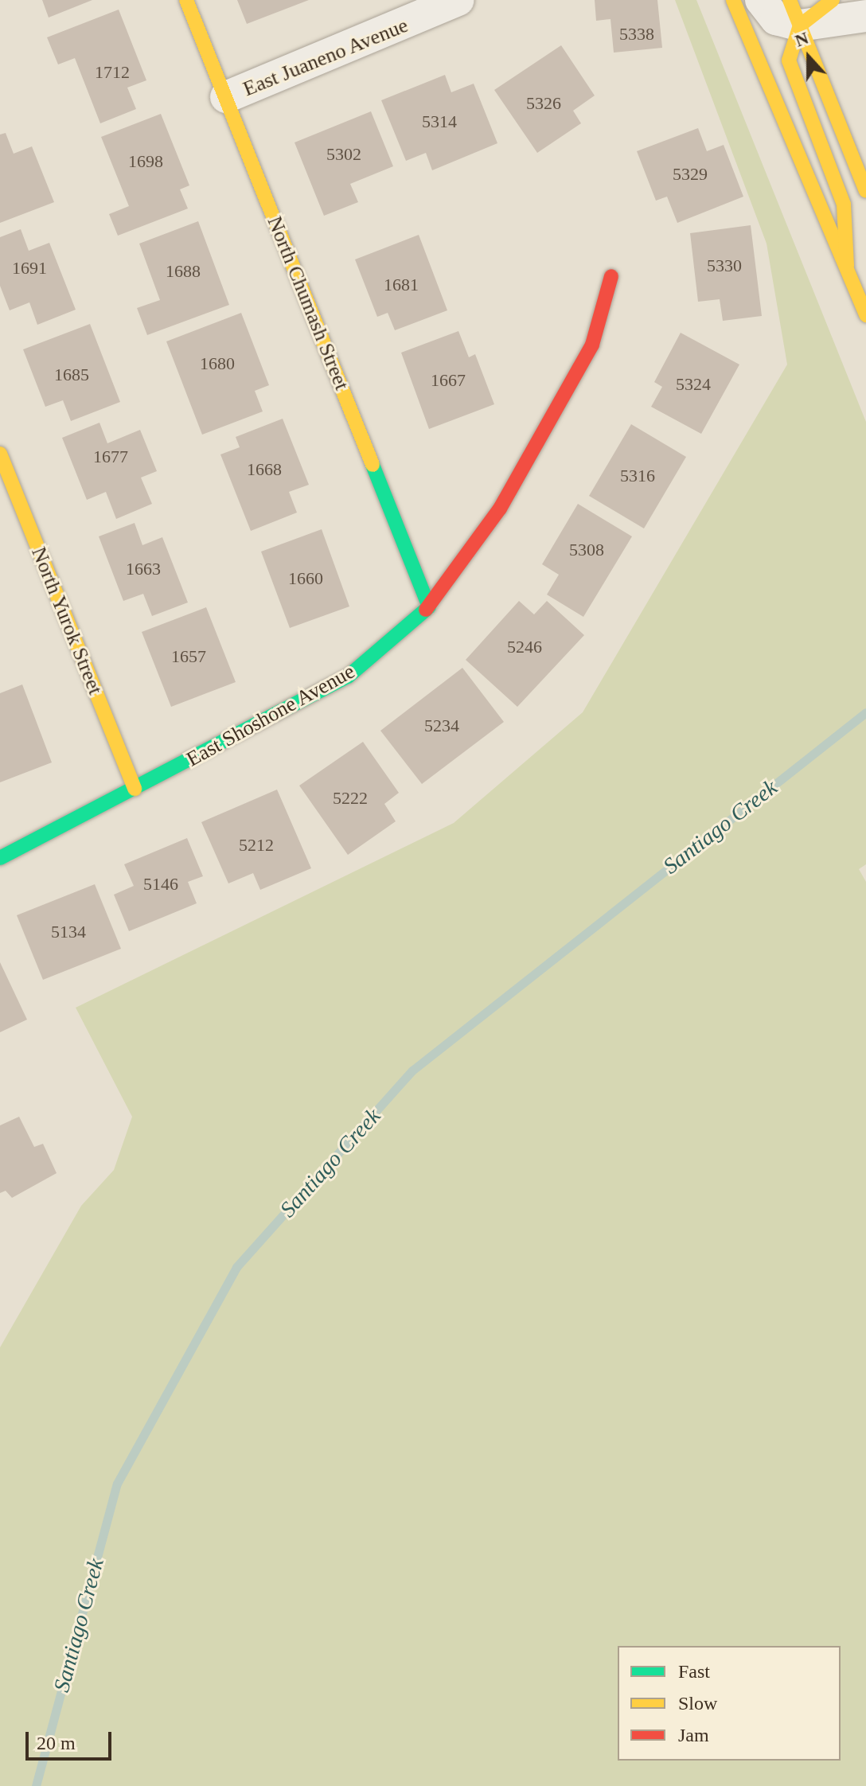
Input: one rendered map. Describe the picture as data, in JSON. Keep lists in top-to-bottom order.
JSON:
{
  "streets": {
    "street": [
      "East Juaneno Avenue",
      "North Chumash Street",
      "North Yurok Street",
      "East Shoshone Avenue"
    ]
  },
  "crossings": [
    ["East Juaneno Avenue", "North Chumash Street"],
    ["North Chumash Street", "East Shoshone Avenue"],
    ["North Yurok Street", "East Shoshone Avenue"]
  ],
  "water": ["Santiago Creek"],
  "house_numbers": [
    "5338",
    "1712",
    "5326",
    "5314",
    "5302",
    "1698",
    "5329",
    "5330",
    "1691",
    "1688",
    "1681",
    "1680",
    "1685",
    "1667",
    "5324",
    "1677",
    "1668",
    "5316",
    "5308",
    "1663",
    "1660",
    "5246",
    "1657",
    "5234",
    "5222",
    "5212",
    "5146",
    "5134"
  ],
  "legend": ["Fast", "Slow", "Jam"],
  "scale_bar": "20 m",
  "north": "top"
}
